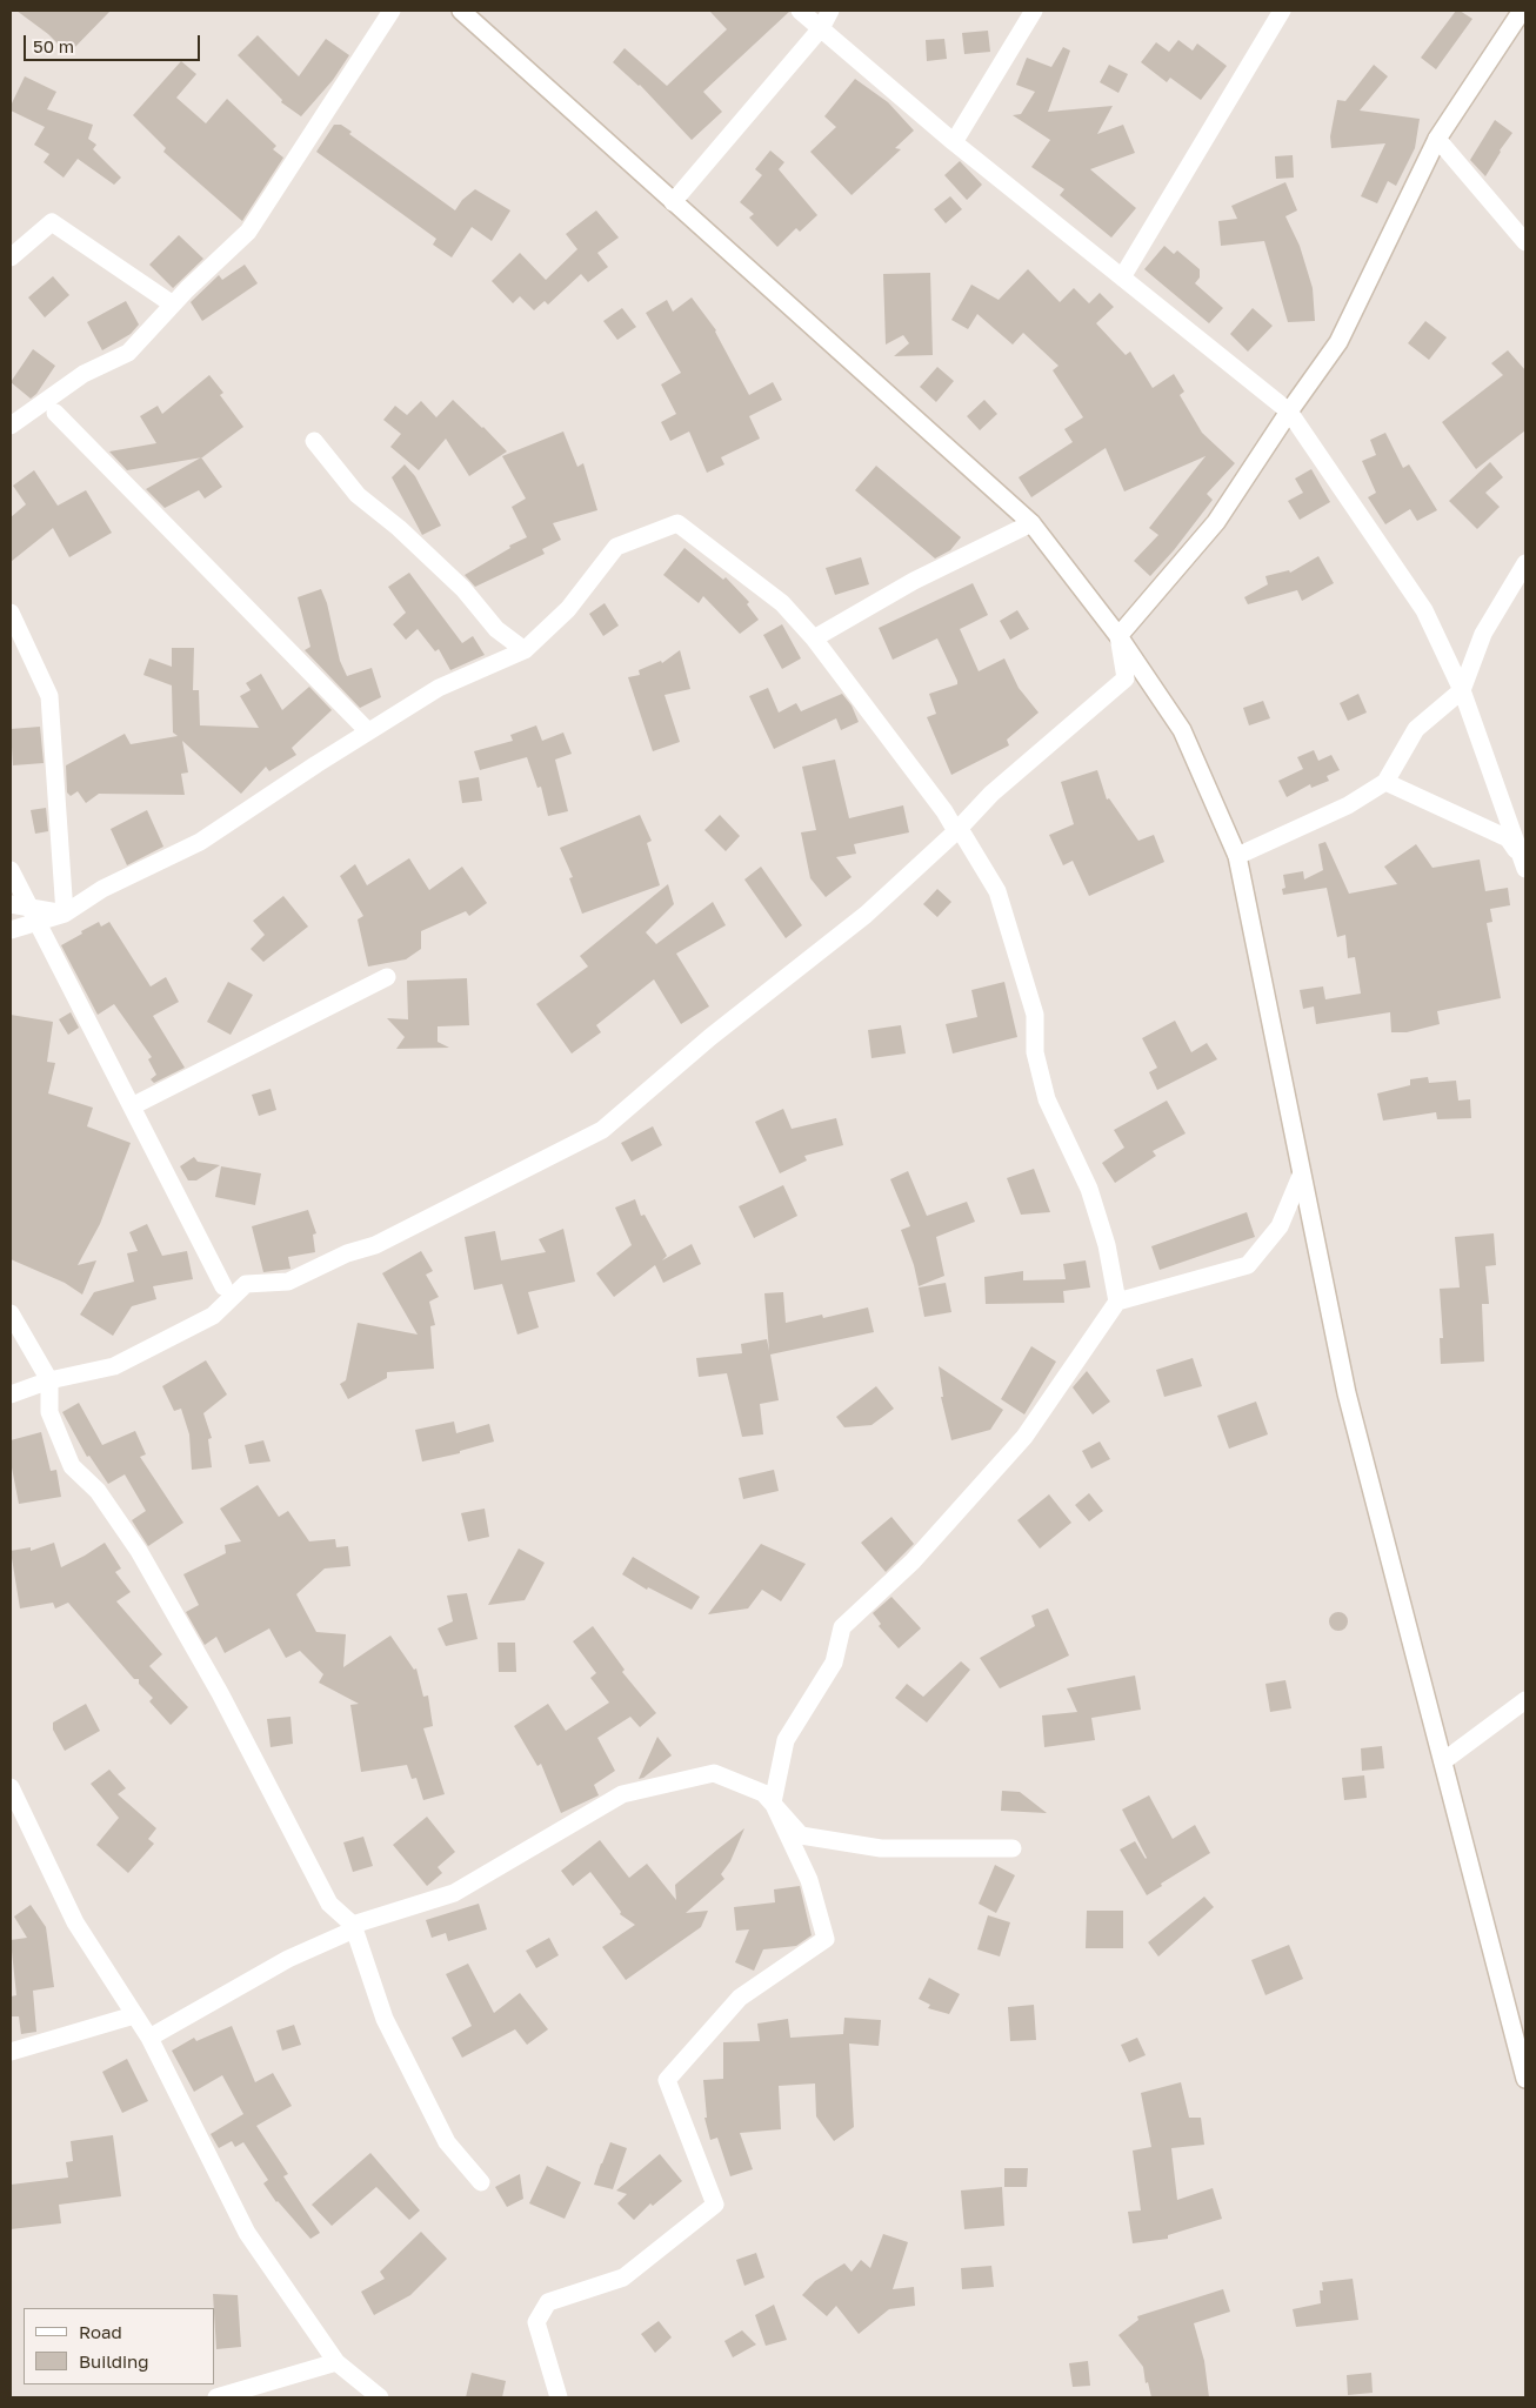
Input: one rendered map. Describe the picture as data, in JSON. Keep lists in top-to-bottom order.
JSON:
{
  "legend": ["Road", "Building"],
  "scale_bar": "50 m"
}
